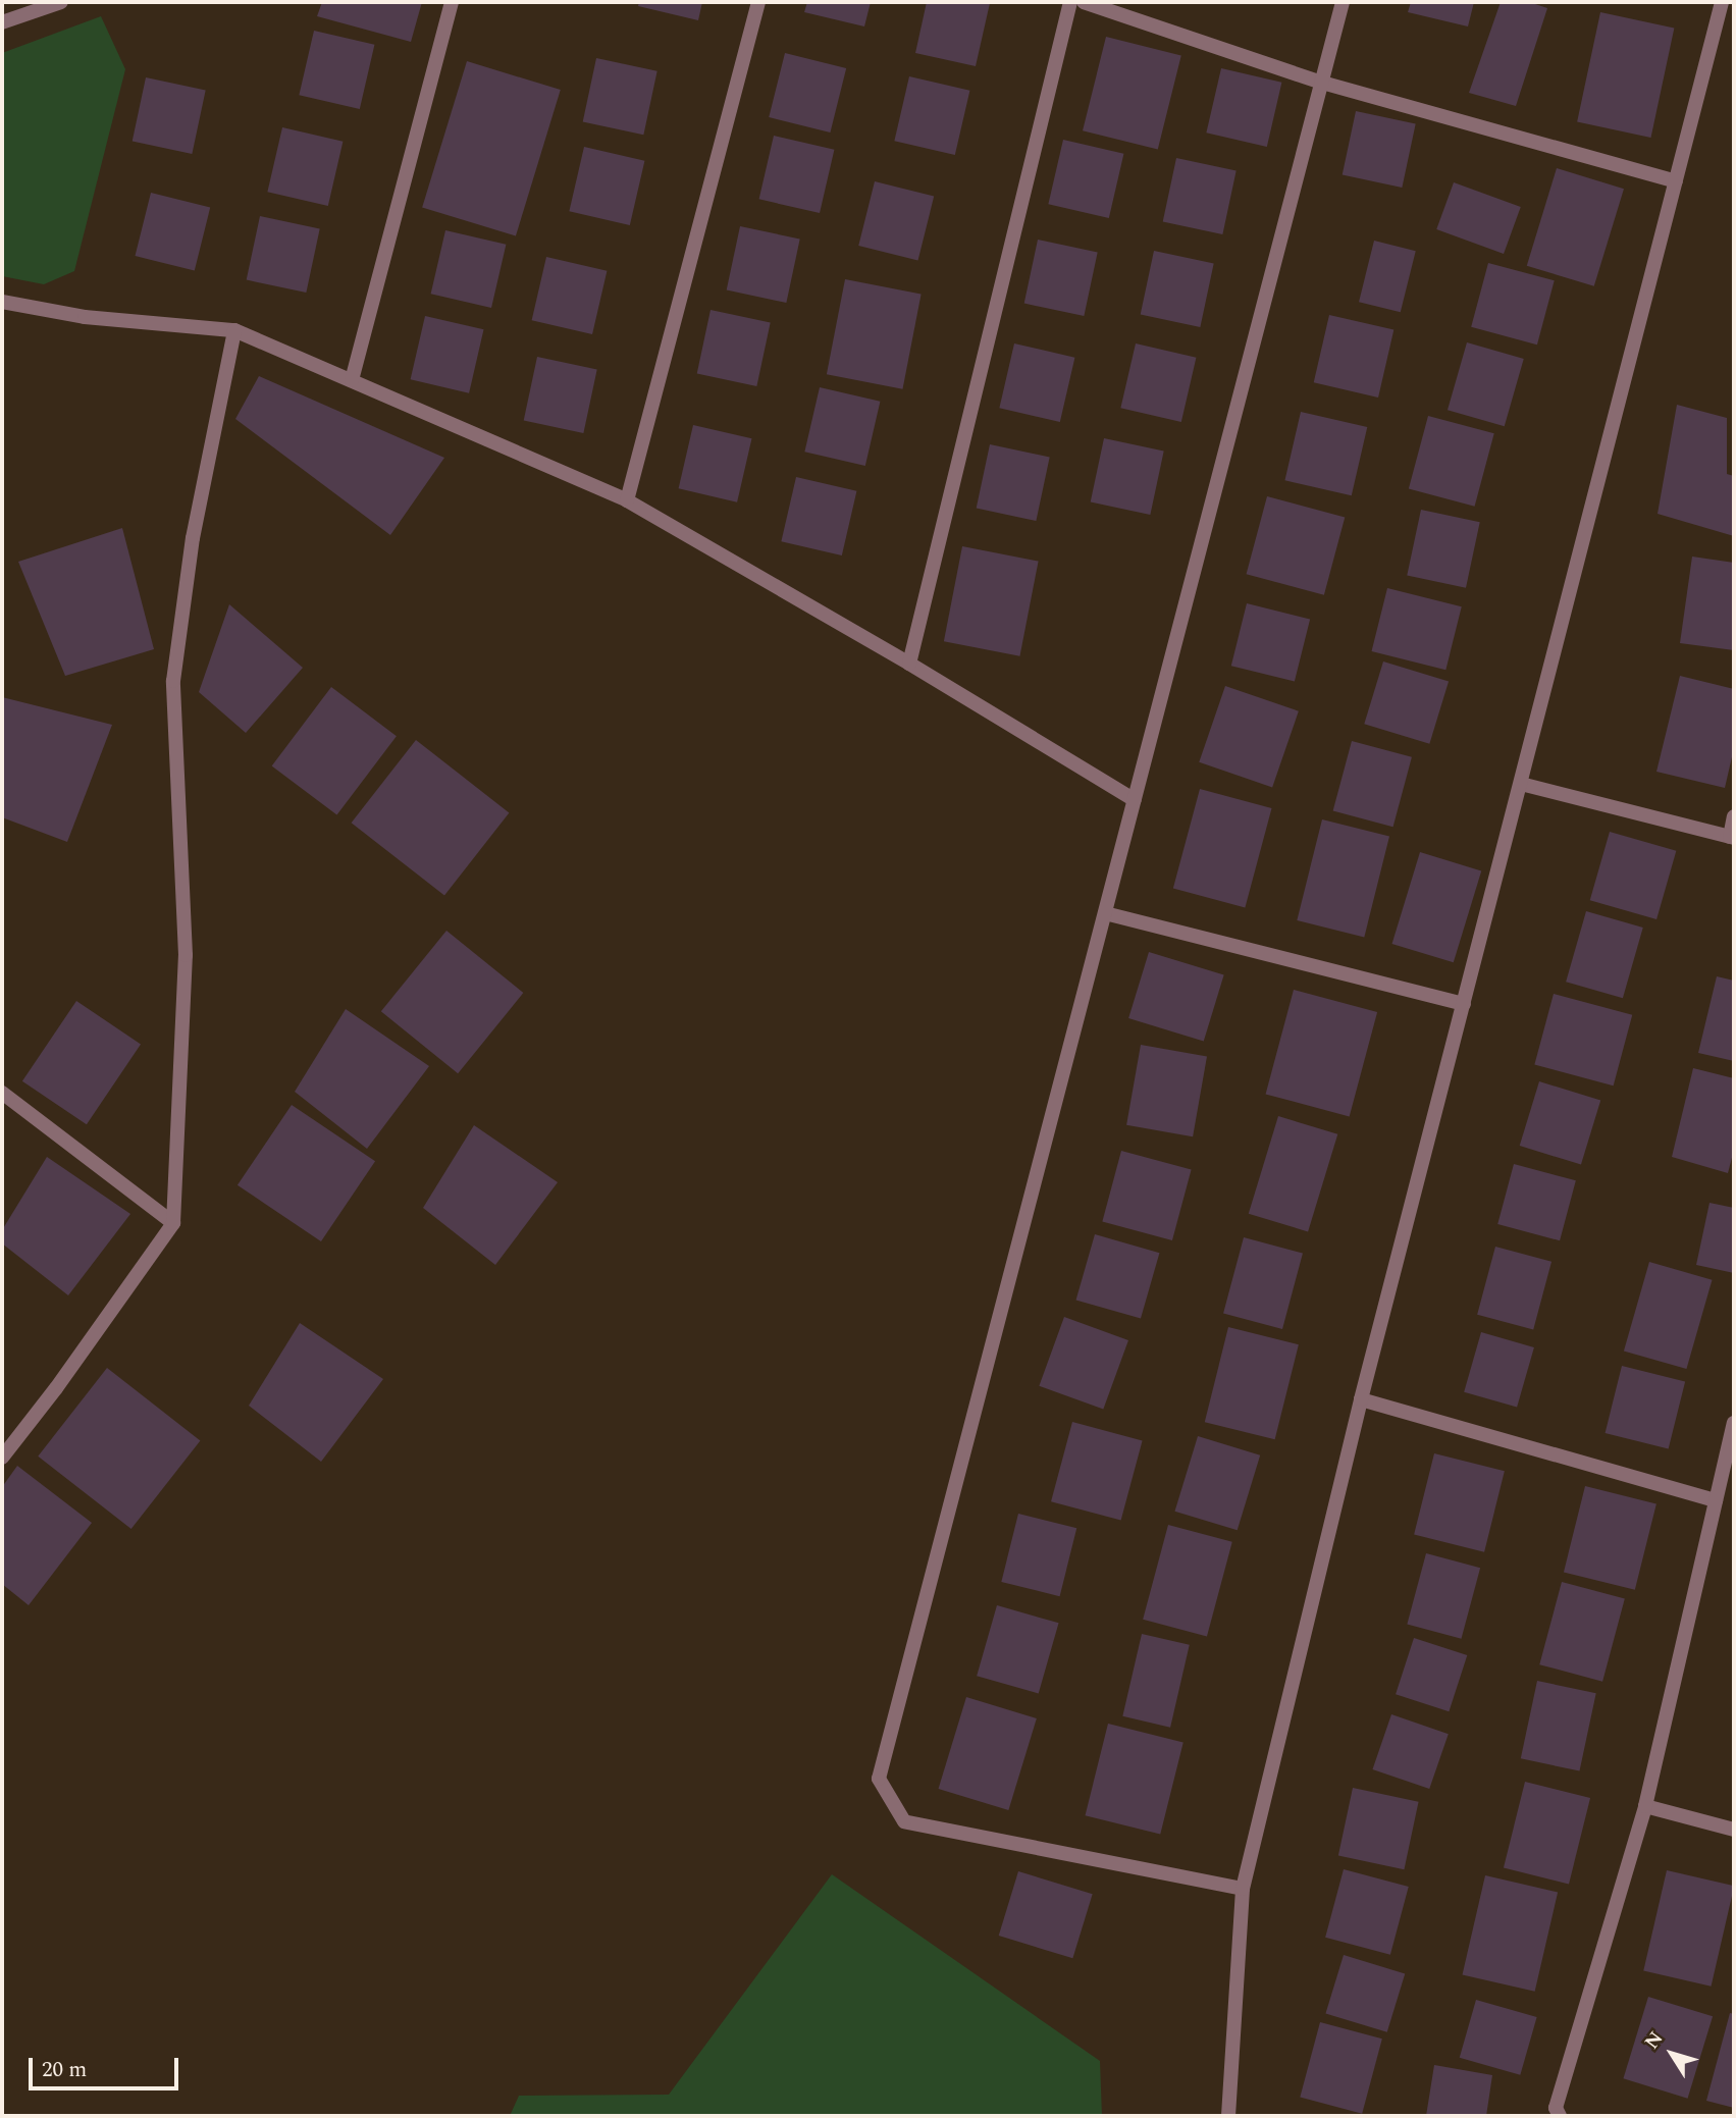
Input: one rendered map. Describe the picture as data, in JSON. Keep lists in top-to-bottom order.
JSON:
{
  "scale_bar": "20 m",
  "north": "top left"
}
